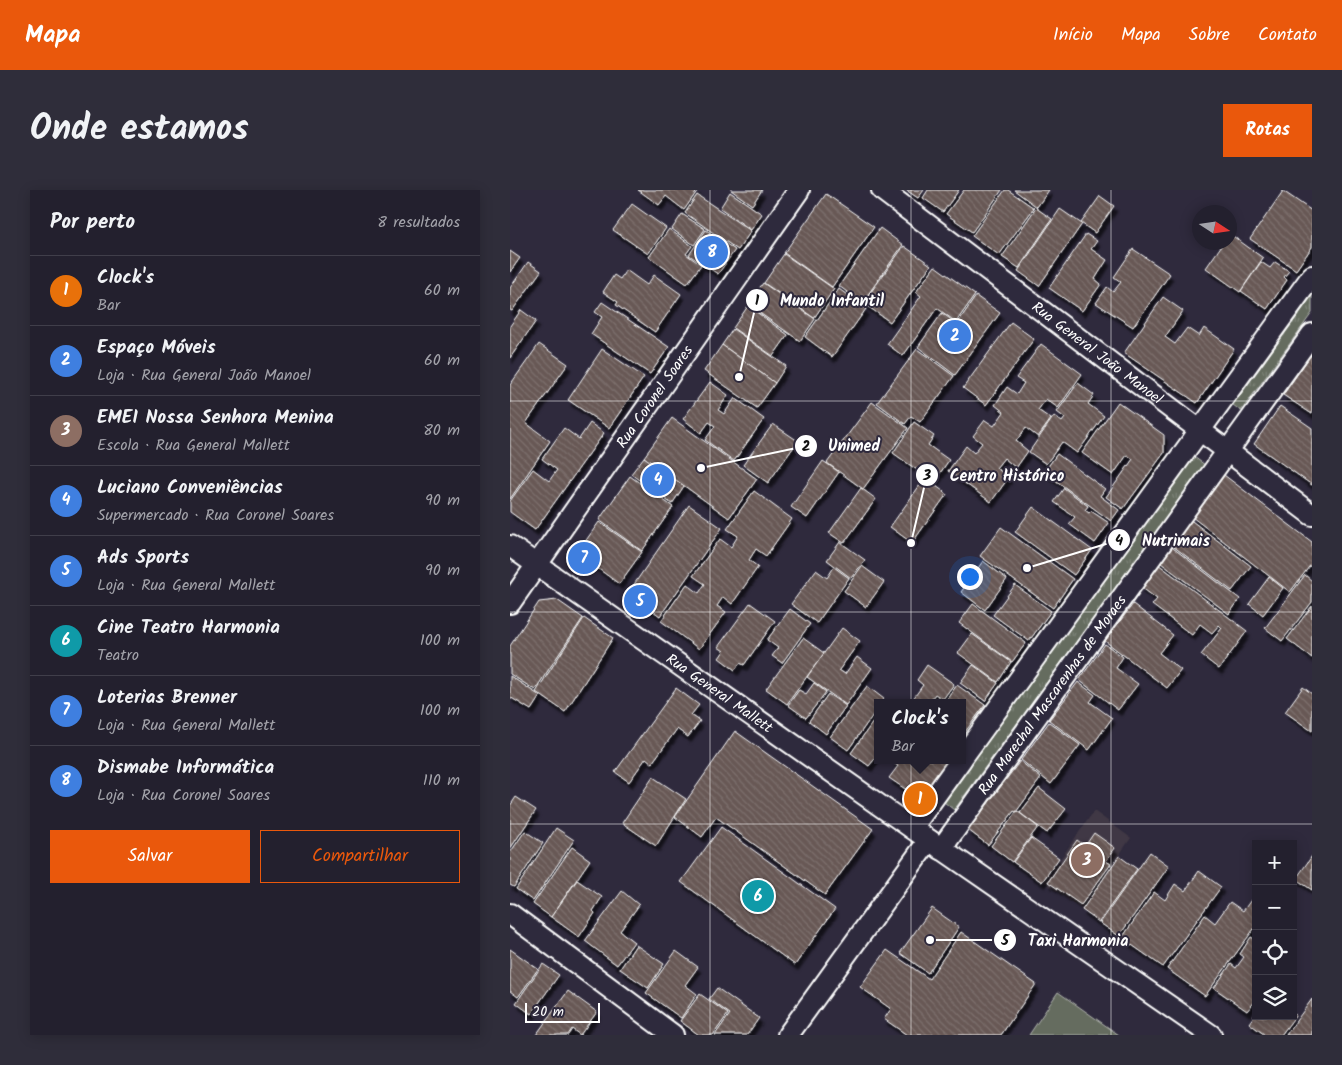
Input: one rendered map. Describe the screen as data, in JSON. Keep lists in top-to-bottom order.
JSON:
{
  "streets": {
    "street": [
      "Rua General João Manoel",
      "Rua Coronel Soares",
      "Rua General Mallett",
      "Rua Marechal Mascarenhas de Moraes"
    ]
  },
  "crossings": [
    ["Rua General João Manoel", "Rua Marechal Mascarenhas de Moraes"],
    ["Rua Coronel Soares", "Rua General Mallett"],
    ["Rua General Mallett", "Rua Marechal Mascarenhas de Moraes"]
  ],
  "places": [
    "Mundo Infantil",
    "Unimed",
    "Centro Histórico",
    "Nutrimais",
    "Taxi Harmonia"
  ],
  "scale_bar": "20 m",
  "north": "right",
  "page": {
    "header": "Mapa",
    "nav": [
      "Início",
      "Mapa",
      "Sobre",
      "Contato"
    ],
    "title": "Onde estamos",
    "buttons": [
      "Rotas",
      ["Salvar", "Compartilhar"]
    ],
    "heading": ["Por perto", "8 resultados"],
    "pins": [
      "8",
      "2",
      "4",
      "7",
      "5",
      "1",
      "3",
      "6"
    ],
    "list": [
      {
        "mark": "1",
        "name": "Clock's",
        "note": "Bar",
        "value": "60 m"
      },
      {
        "mark": "2",
        "name": "Espaço Móveis",
        "note": "Loja · Rua General João Manoel",
        "value": "60 m"
      },
      {
        "mark": "3",
        "name": "EMEI Nossa Senhora Menina",
        "note": "Escola · Rua General Mallett",
        "value": "80 m"
      },
      {
        "mark": "4",
        "name": "Luciano Conveniências",
        "note": "Supermercado · Rua Coronel Soares",
        "value": "90 m"
      },
      {
        "mark": "5",
        "name": "Ads Sports",
        "note": "Loja · Rua General Mallett",
        "value": "90 m"
      },
      {
        "mark": "6",
        "name": "Cine Teatro Harmonia",
        "note": "Teatro",
        "value": "100 m"
      },
      {
        "mark": "7",
        "name": "Loterias Brenner",
        "note": "Loja · Rua General Mallett",
        "value": "100 m"
      },
      {
        "mark": "8",
        "name": "Dismabe Informática",
        "note": "Loja · Rua Coronel Soares",
        "value": "110 m"
      }
    ],
    "popup": ["Clock's", "Bar"],
    "map_buttons": ["+", "−"],
    "scale": "20 m"
  }
}
